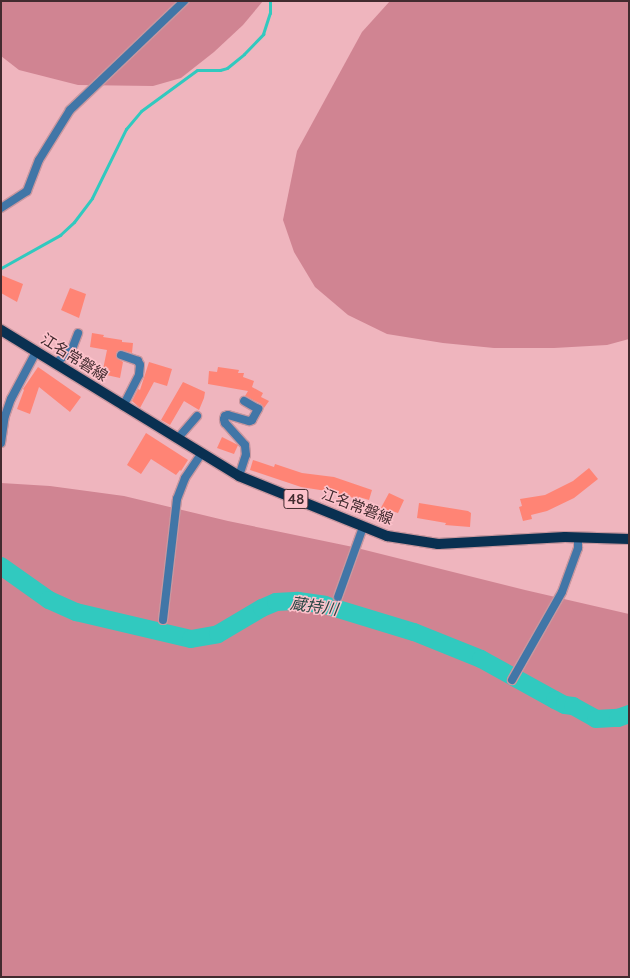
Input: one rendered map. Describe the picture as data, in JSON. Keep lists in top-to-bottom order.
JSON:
{
  "streets": {
    "main road": ["江名常磐線", "48"]
  },
  "water": ["蔵持川"]
}
